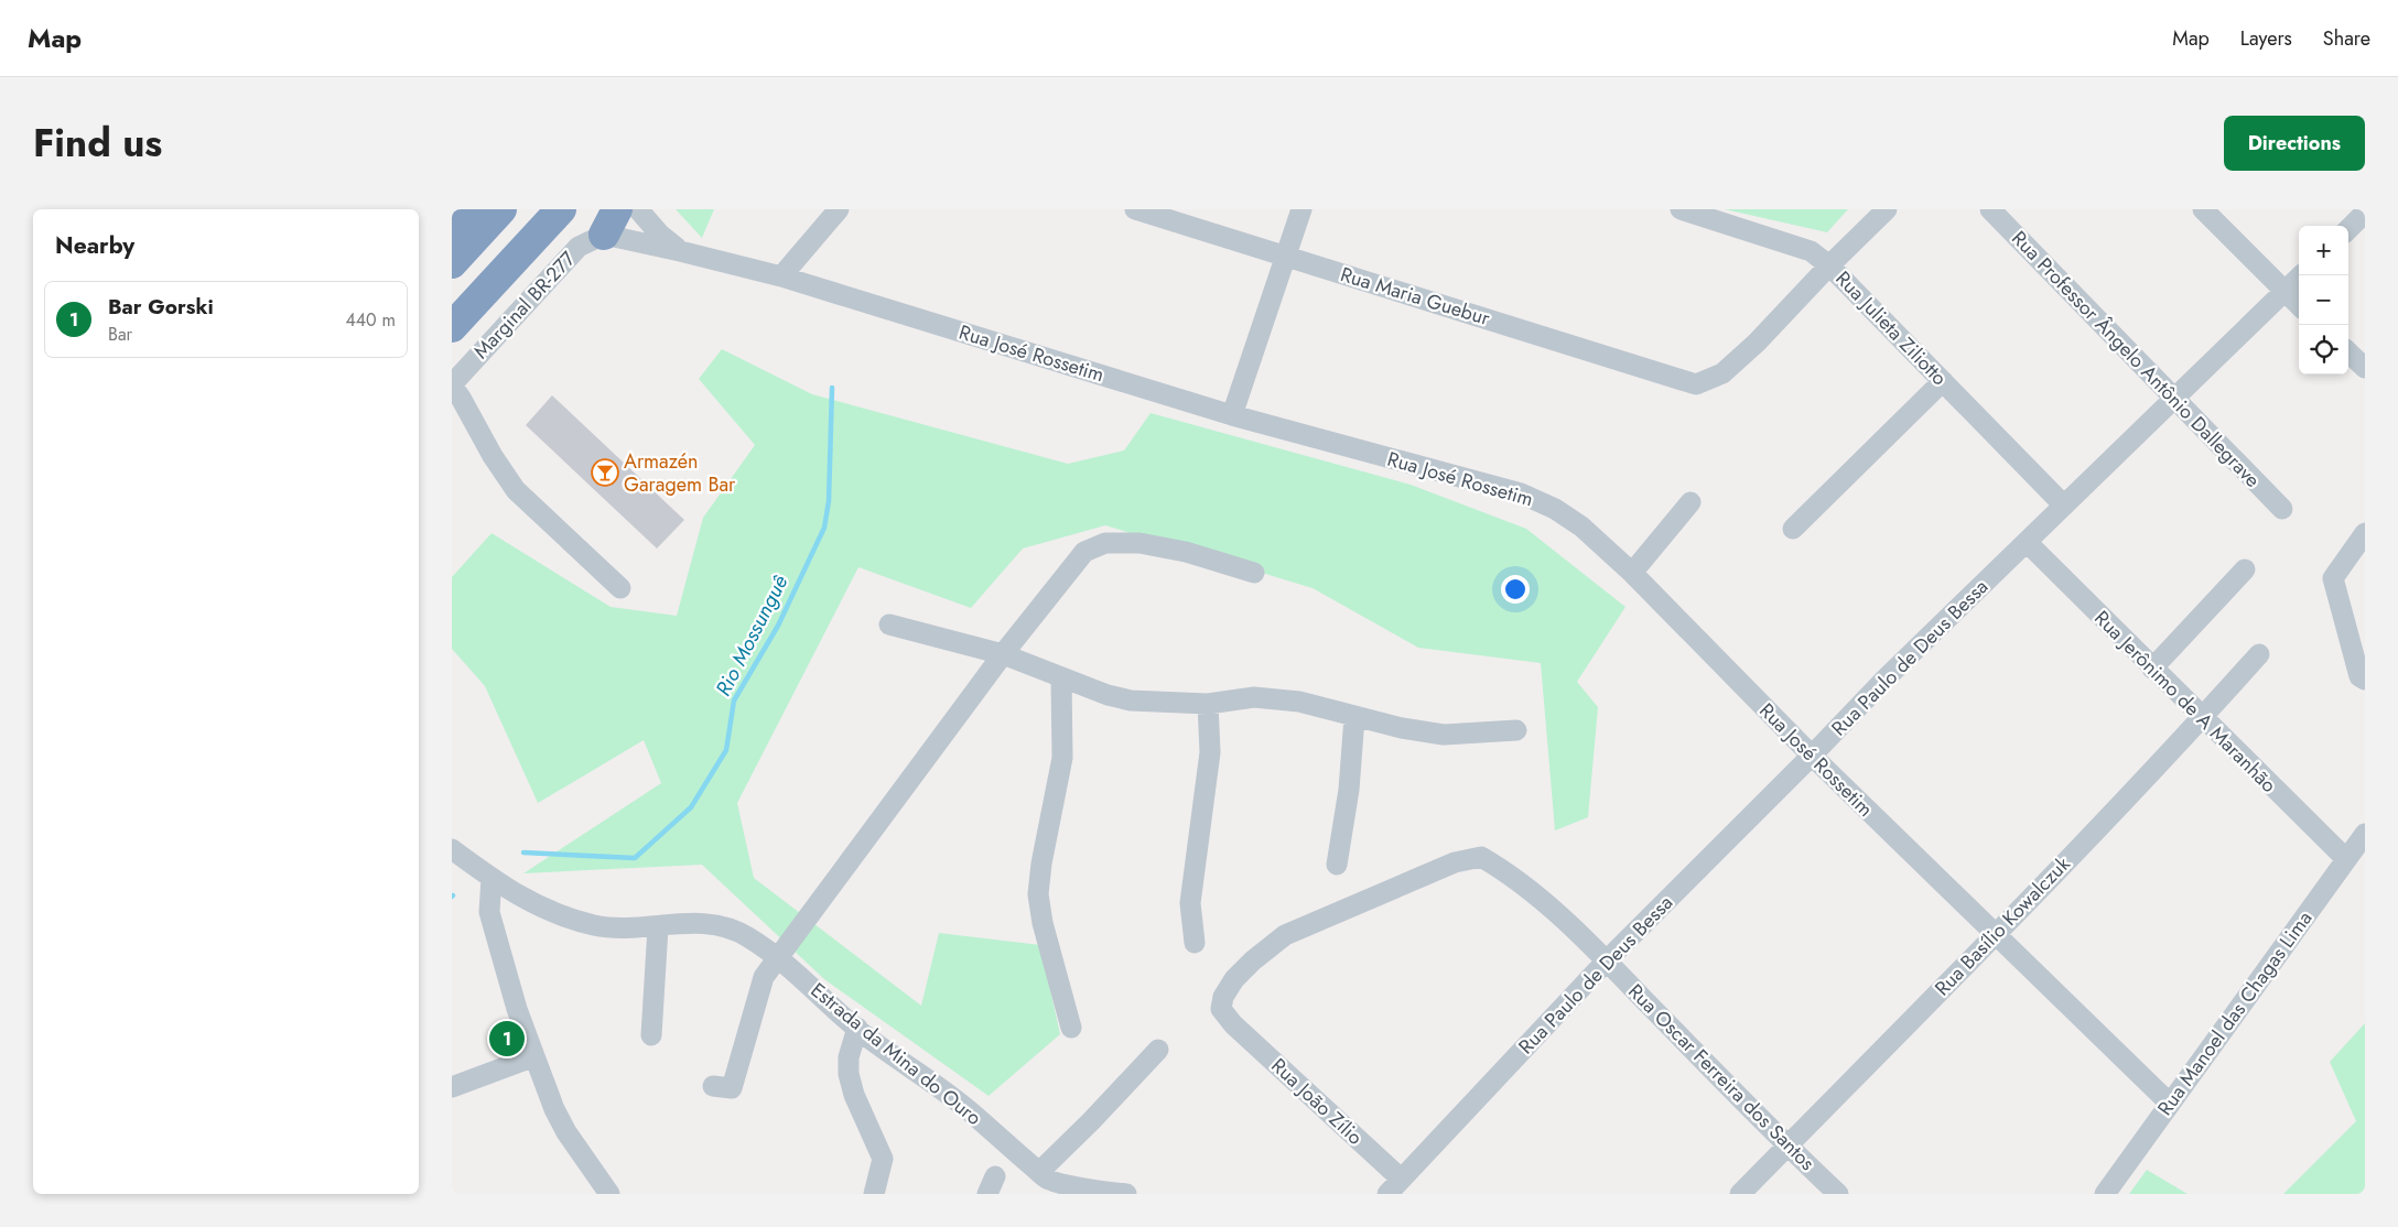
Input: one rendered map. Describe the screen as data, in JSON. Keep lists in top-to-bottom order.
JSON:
{
  "streets": {
    "street": [
      "Rua Maria Guebur",
      "Marginal BR-277",
      "Rua Julieta Ziliotto",
      "Rua José Rossetim",
      "Rua Professor Ângelo Antônio Dallegrave",
      "Rua Paulo de Deus Bessa",
      "Rua Jerônimo de A Maranhão",
      "Rua Basílio Kowalczuk",
      "Rua Manoel das Chagas Lima",
      "Estrada da Mina do Ouro",
      "Rua Oscar Ferreira dos Santos",
      "Rua João Zílio"
    ]
  },
  "crossings": [
    ["Rua Maria Guebur", "Rua Julieta Ziliotto"],
    ["Marginal BR-277", "Rua José Rossetim"],
    ["Rua Julieta Ziliotto", "Rua Paulo de Deus Bessa"],
    ["Rua José Rossetim", "Rua Paulo de Deus Bessa"],
    ["Rua José Rossetim", "Rua Basílio Kowalczuk"],
    ["Rua José Rossetim", "Rua Manoel das Chagas Lima"],
    ["Rua Professor Ângelo Antônio Dallegrave", "Rua Paulo de Deus Bessa"],
    ["Rua Paulo de Deus Bessa", "Rua Jerônimo de A Maranhão"],
    ["Rua Paulo de Deus Bessa", "Rua Oscar Ferreira dos Santos"],
    ["Rua Paulo de Deus Bessa", "Rua João Zílio"],
    ["Rua Jerônimo de A Maranhão", "Rua Basílio Kowalczuk"],
    ["Rua Jerônimo de A Maranhão", "Rua Manoel das Chagas Lima"],
    ["Rua Basílio Kowalczuk", "Rua Oscar Ferreira dos Santos"],
    ["Rua Oscar Ferreira dos Santos", "Rua João Zílio"]
  ],
  "water": ["Rio Mossunguê"],
  "places": {
    "bar": ["Armazén Garagem Bar"]
  },
  "page": {
    "header": "Map",
    "nav": ["Map", "Layers", "Share"],
    "title": "Find us",
    "buttons": "Directions",
    "heading": "Nearby",
    "map_buttons": ["+", "−"],
    "list": [
      {
        "mark": "1",
        "name": "Bar Gorski",
        "note": "Bar",
        "value": "440 m"
      }
    ],
    "pins": "1"
  }
}
